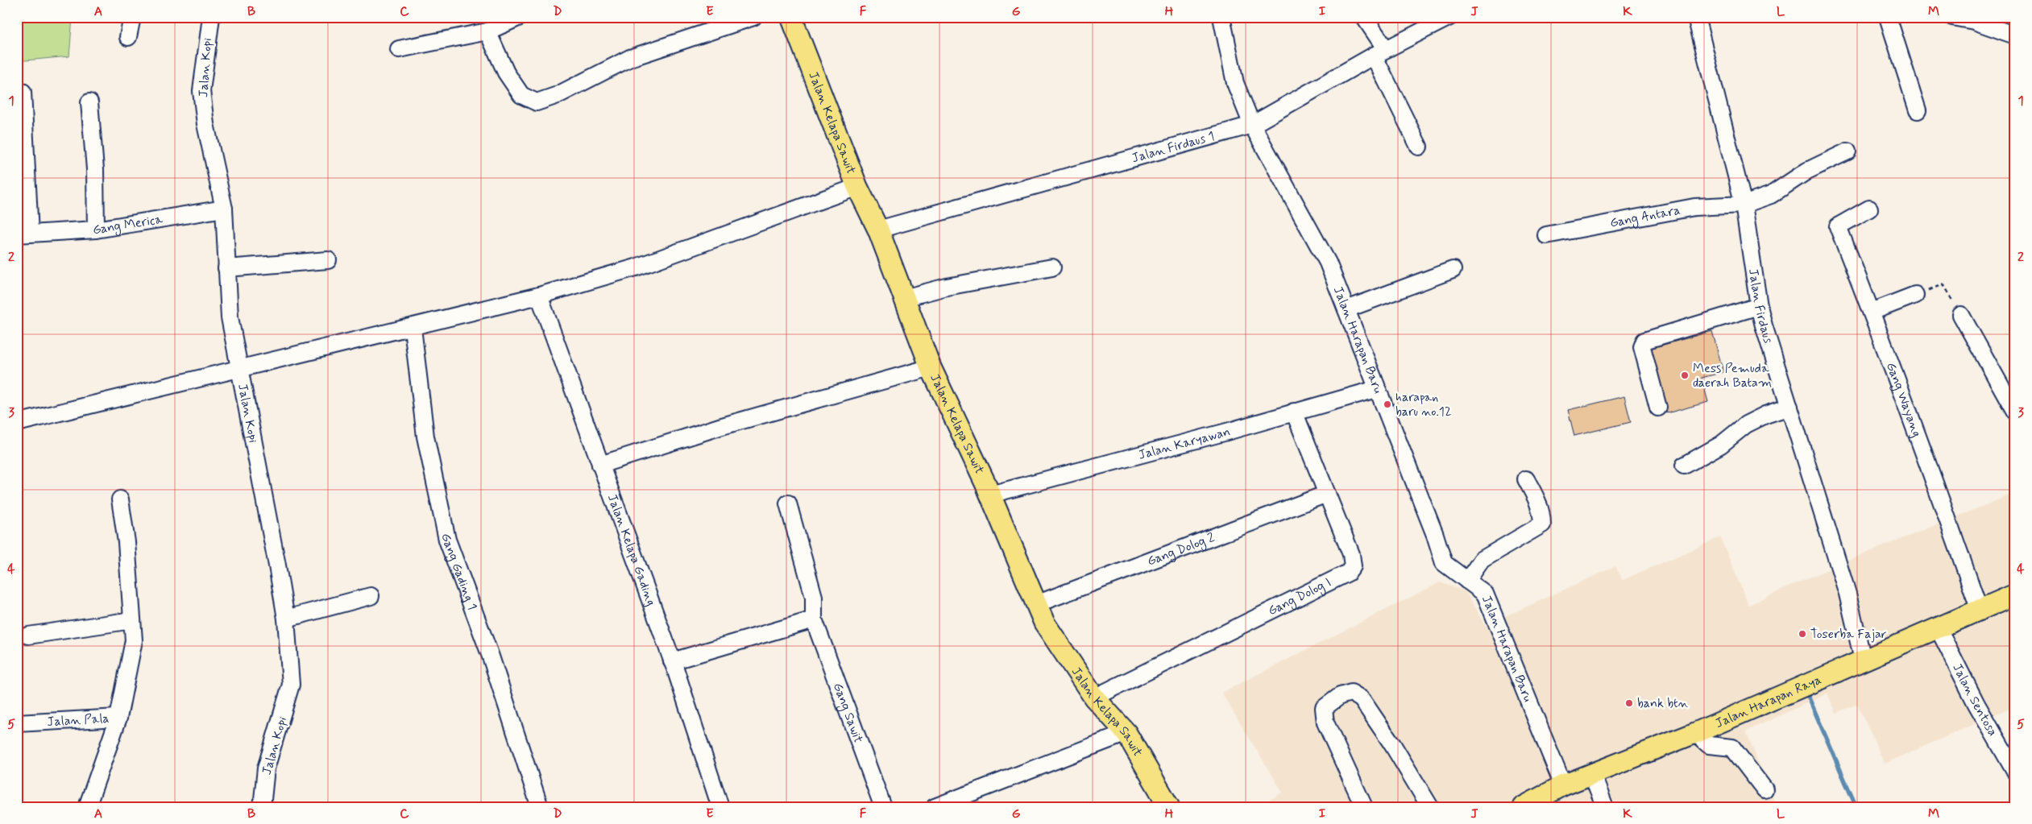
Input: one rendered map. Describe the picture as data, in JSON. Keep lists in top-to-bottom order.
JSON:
{
  "streets": {
    "main road": ["Jalan Kelapa Sawit", "Jalan Harapan Raya"],
    "street": [
      "Jalan Kopi",
      "Jalan Firdaus 1",
      "Gang Antara",
      "Gang Merica",
      "Jalan Firdaus",
      "Jalan Harapan Baru",
      "Gang Wayang",
      "Jalan Karyawan",
      "Gang Dolog 2",
      "Jalan Kelapa Gading",
      "Gang Gading 1",
      "Gang Dolog I",
      "Jalan Sentosa",
      "Gang Sawit",
      "Jalan Pala"
    ]
  },
  "crossings": [
    ["Jalan Kopi", "Gang Merica"],
    ["Jalan Kelapa Sawit", "Jalan Firdaus 1"],
    ["Jalan Kelapa Sawit", "Jalan Karyawan"],
    ["Jalan Kelapa Sawit", "Gang Dolog 2"],
    ["Jalan Kelapa Sawit", "Gang Dolog I"],
    ["Jalan Firdaus 1", "Jalan Harapan Baru"],
    ["Gang Antara", "Jalan Firdaus"],
    ["Jalan Firdaus", "Jalan Harapan Raya"],
    ["Jalan Harapan Baru", "Jalan Karyawan"],
    ["Jalan Harapan Baru", "Jalan Harapan Raya"],
    ["Gang Wayang", "Jalan Harapan Raya"],
    ["Jalan Karyawan", "Gang Dolog I"],
    ["Gang Dolog 2", "Gang Dolog I"],
    ["Jalan Sentosa", "Jalan Harapan Raya"]
  ],
  "places": [
    "Mess Pemuda daerah Batam",
    "harapan baru no.12",
    "Toserba Fajar",
    "bank btn"
  ],
  "grid": {
    "columns": [
      "A",
      "B",
      "C",
      "D",
      "E",
      "F",
      "G",
      "H",
      "I",
      "J",
      "K",
      "L",
      "M"
    ],
    "rows": [
      "1",
      "2",
      "3",
      "4",
      "5"
    ]
  }
}
